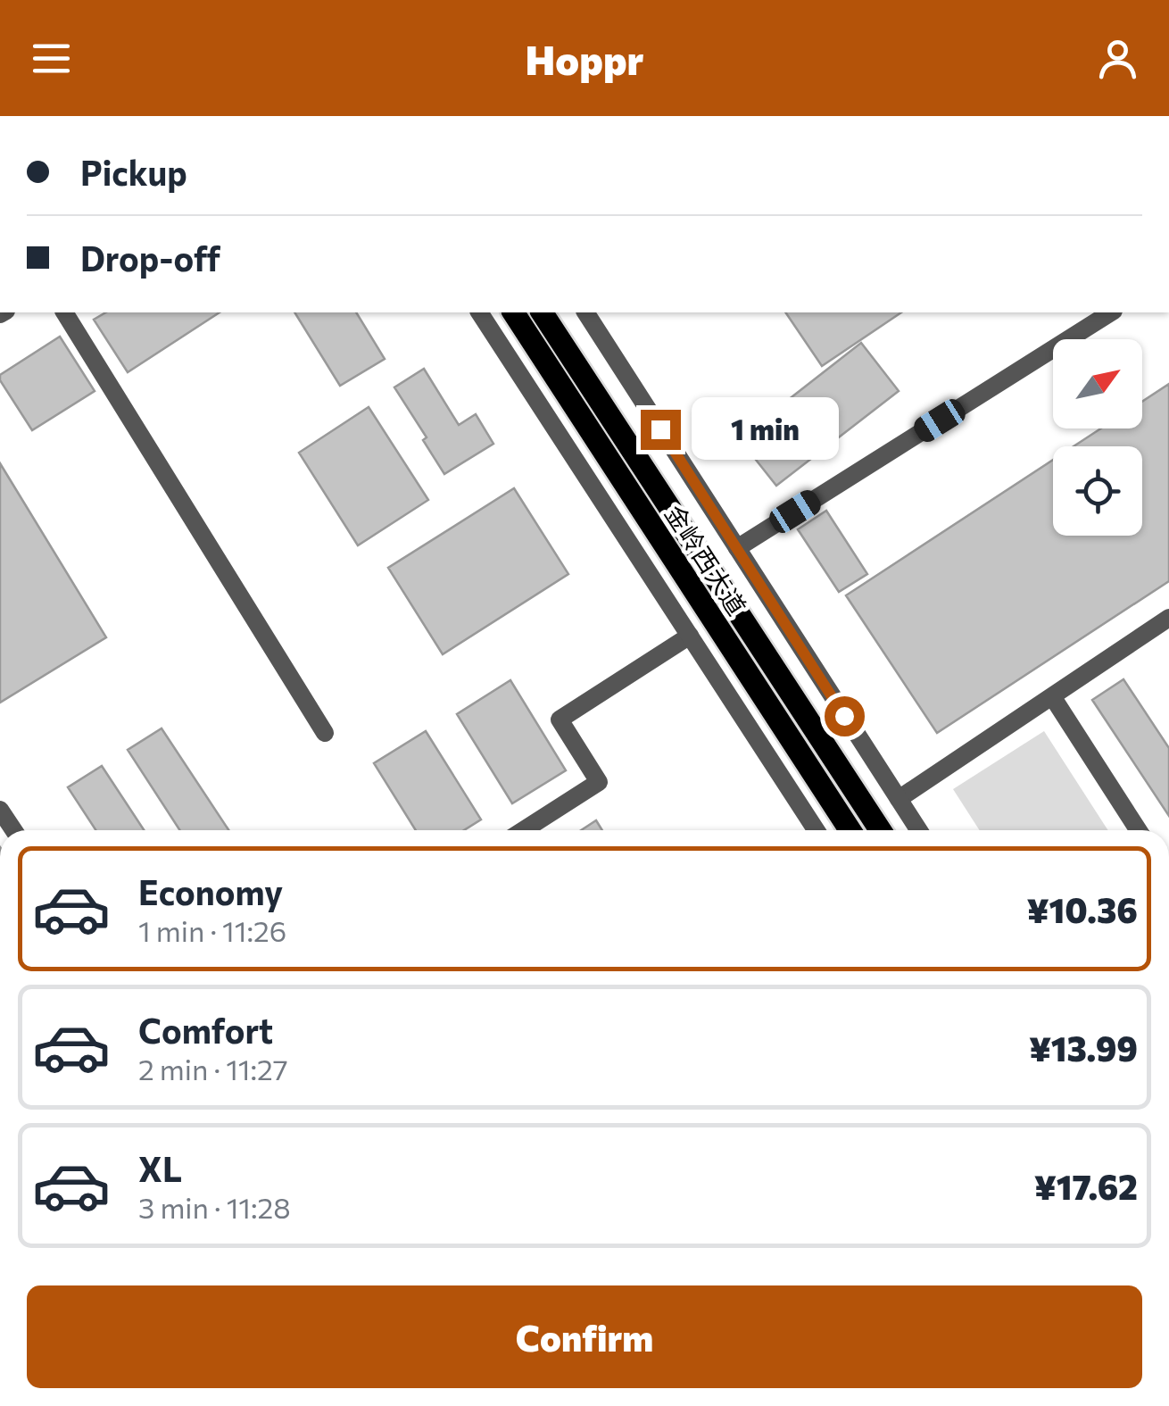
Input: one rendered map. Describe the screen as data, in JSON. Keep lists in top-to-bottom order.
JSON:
{
  "streets": {
    "main road": ["金岭西大道"]
  },
  "north": "top right",
  "page": {
    "header": "Hoppr",
    "banner": ["Pickup", "Drop-off"],
    "bubble": "1 min",
    "list": [
      {
        "name": "Economy",
        "note": "1 min · 11:26",
        "value": "¥10.36"
      },
      {
        "name": "Comfort",
        "note": "2 min · 11:27",
        "value": "¥13.99"
      },
      {
        "name": "XL",
        "note": "3 min · 11:28",
        "value": "¥17.62"
      }
    ],
    "buttons": "Confirm"
  }
}
